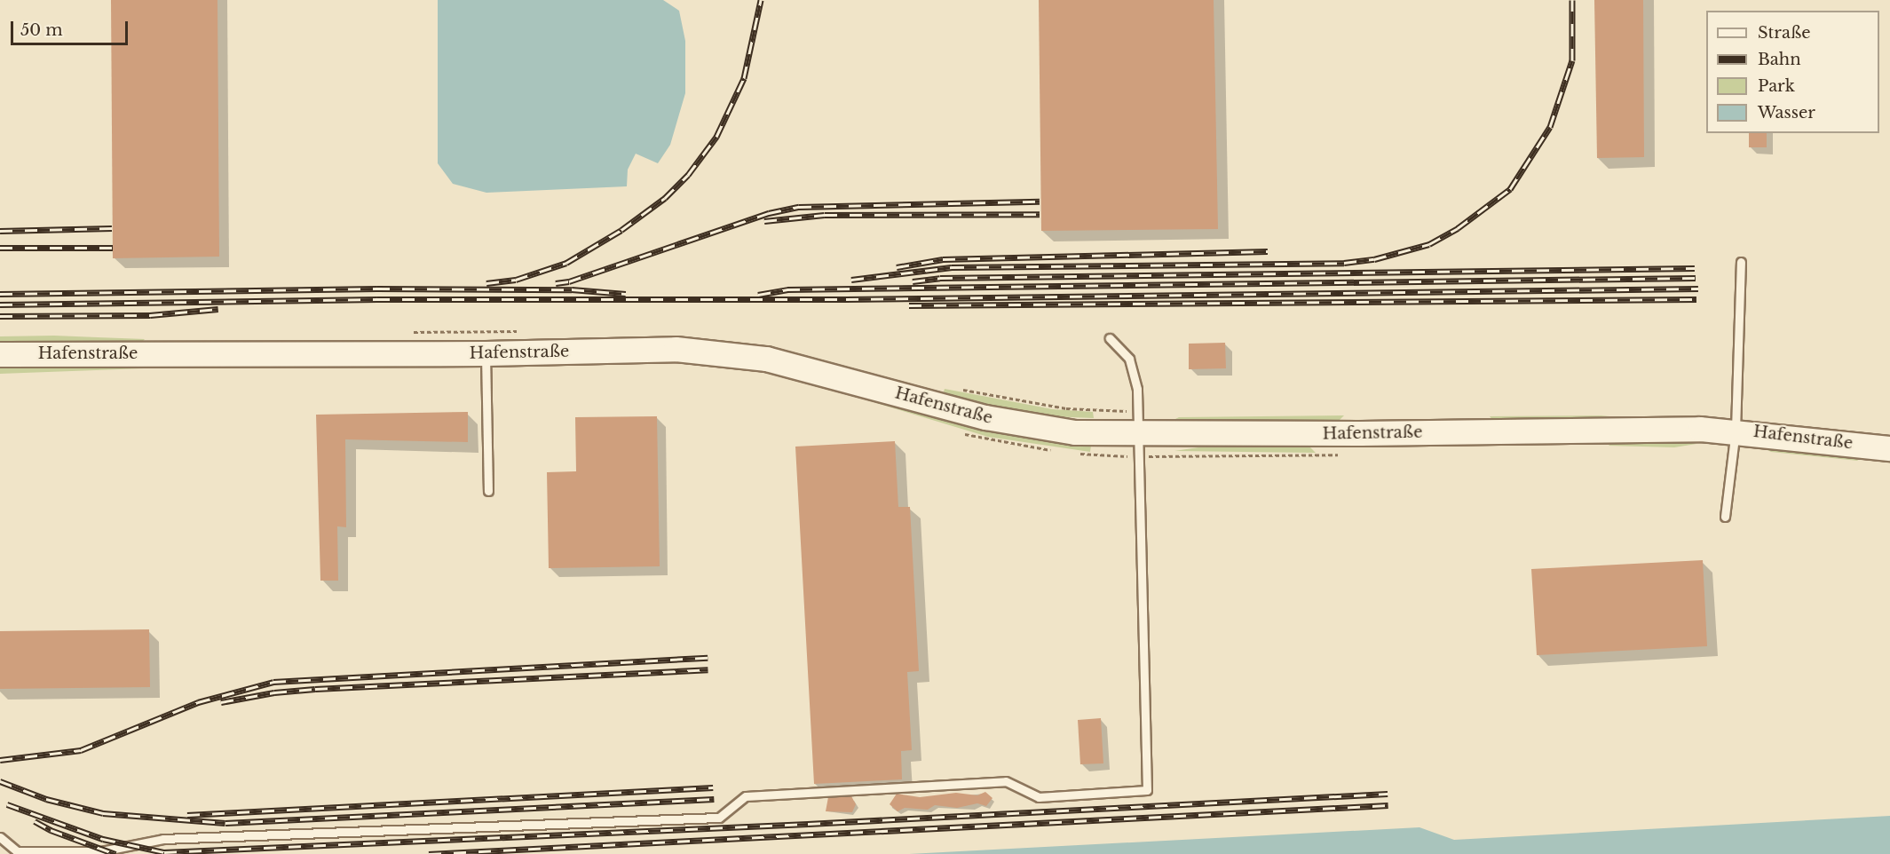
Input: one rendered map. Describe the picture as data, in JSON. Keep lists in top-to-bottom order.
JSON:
{
  "streets": {
    "street": ["Hafenstraße"]
  },
  "legend": [
    "Straße",
    "Bahn",
    "Park",
    "Wasser"
  ],
  "scale_bar": "50 m"
}
